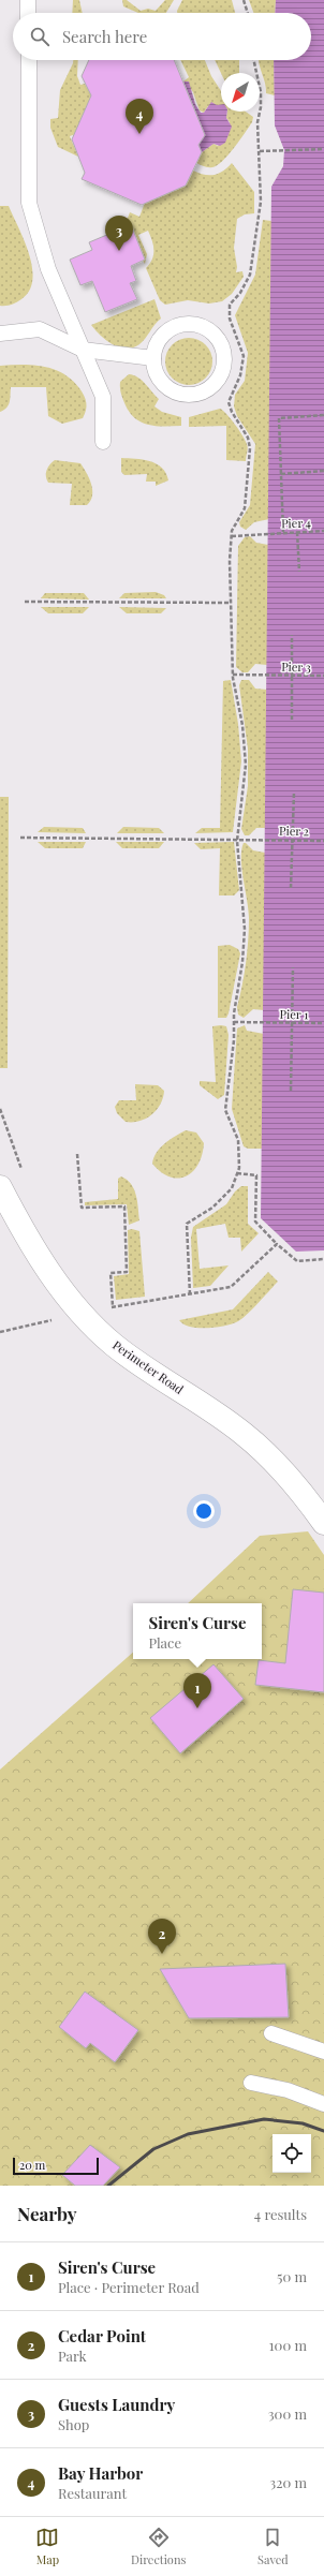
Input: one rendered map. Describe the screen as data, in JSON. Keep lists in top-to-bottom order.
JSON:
{
  "streets": {
    "street": ["Perimeter Road"],
    "path": [
      "Pier 4",
      "Pier 3",
      "Pier 2",
      "Pier 1"
    ]
  },
  "scale_bar": "20 m",
  "north": "bottom left",
  "page": {
    "search": "Search here",
    "pins": [
      "4",
      "3",
      "1",
      "2"
    ],
    "popup": ["Siren's Curse", "Place"],
    "scale": "20 m",
    "heading": ["Nearby", "4 results"],
    "list": [
      {
        "mark": "1",
        "name": "Siren's Curse",
        "note": "Place · Perimeter Road",
        "value": "50 m"
      },
      {
        "mark": "2",
        "name": "Cedar Point",
        "note": "Park",
        "value": "100 m"
      },
      {
        "mark": "3",
        "name": "Guests Laundry",
        "note": "Shop",
        "value": "300 m"
      },
      {
        "mark": "4",
        "name": "Bay Harbor",
        "note": "Restaurant",
        "value": "320 m"
      }
    ],
    "nav": ["Map", "Directions", "Saved"]
  }
}
